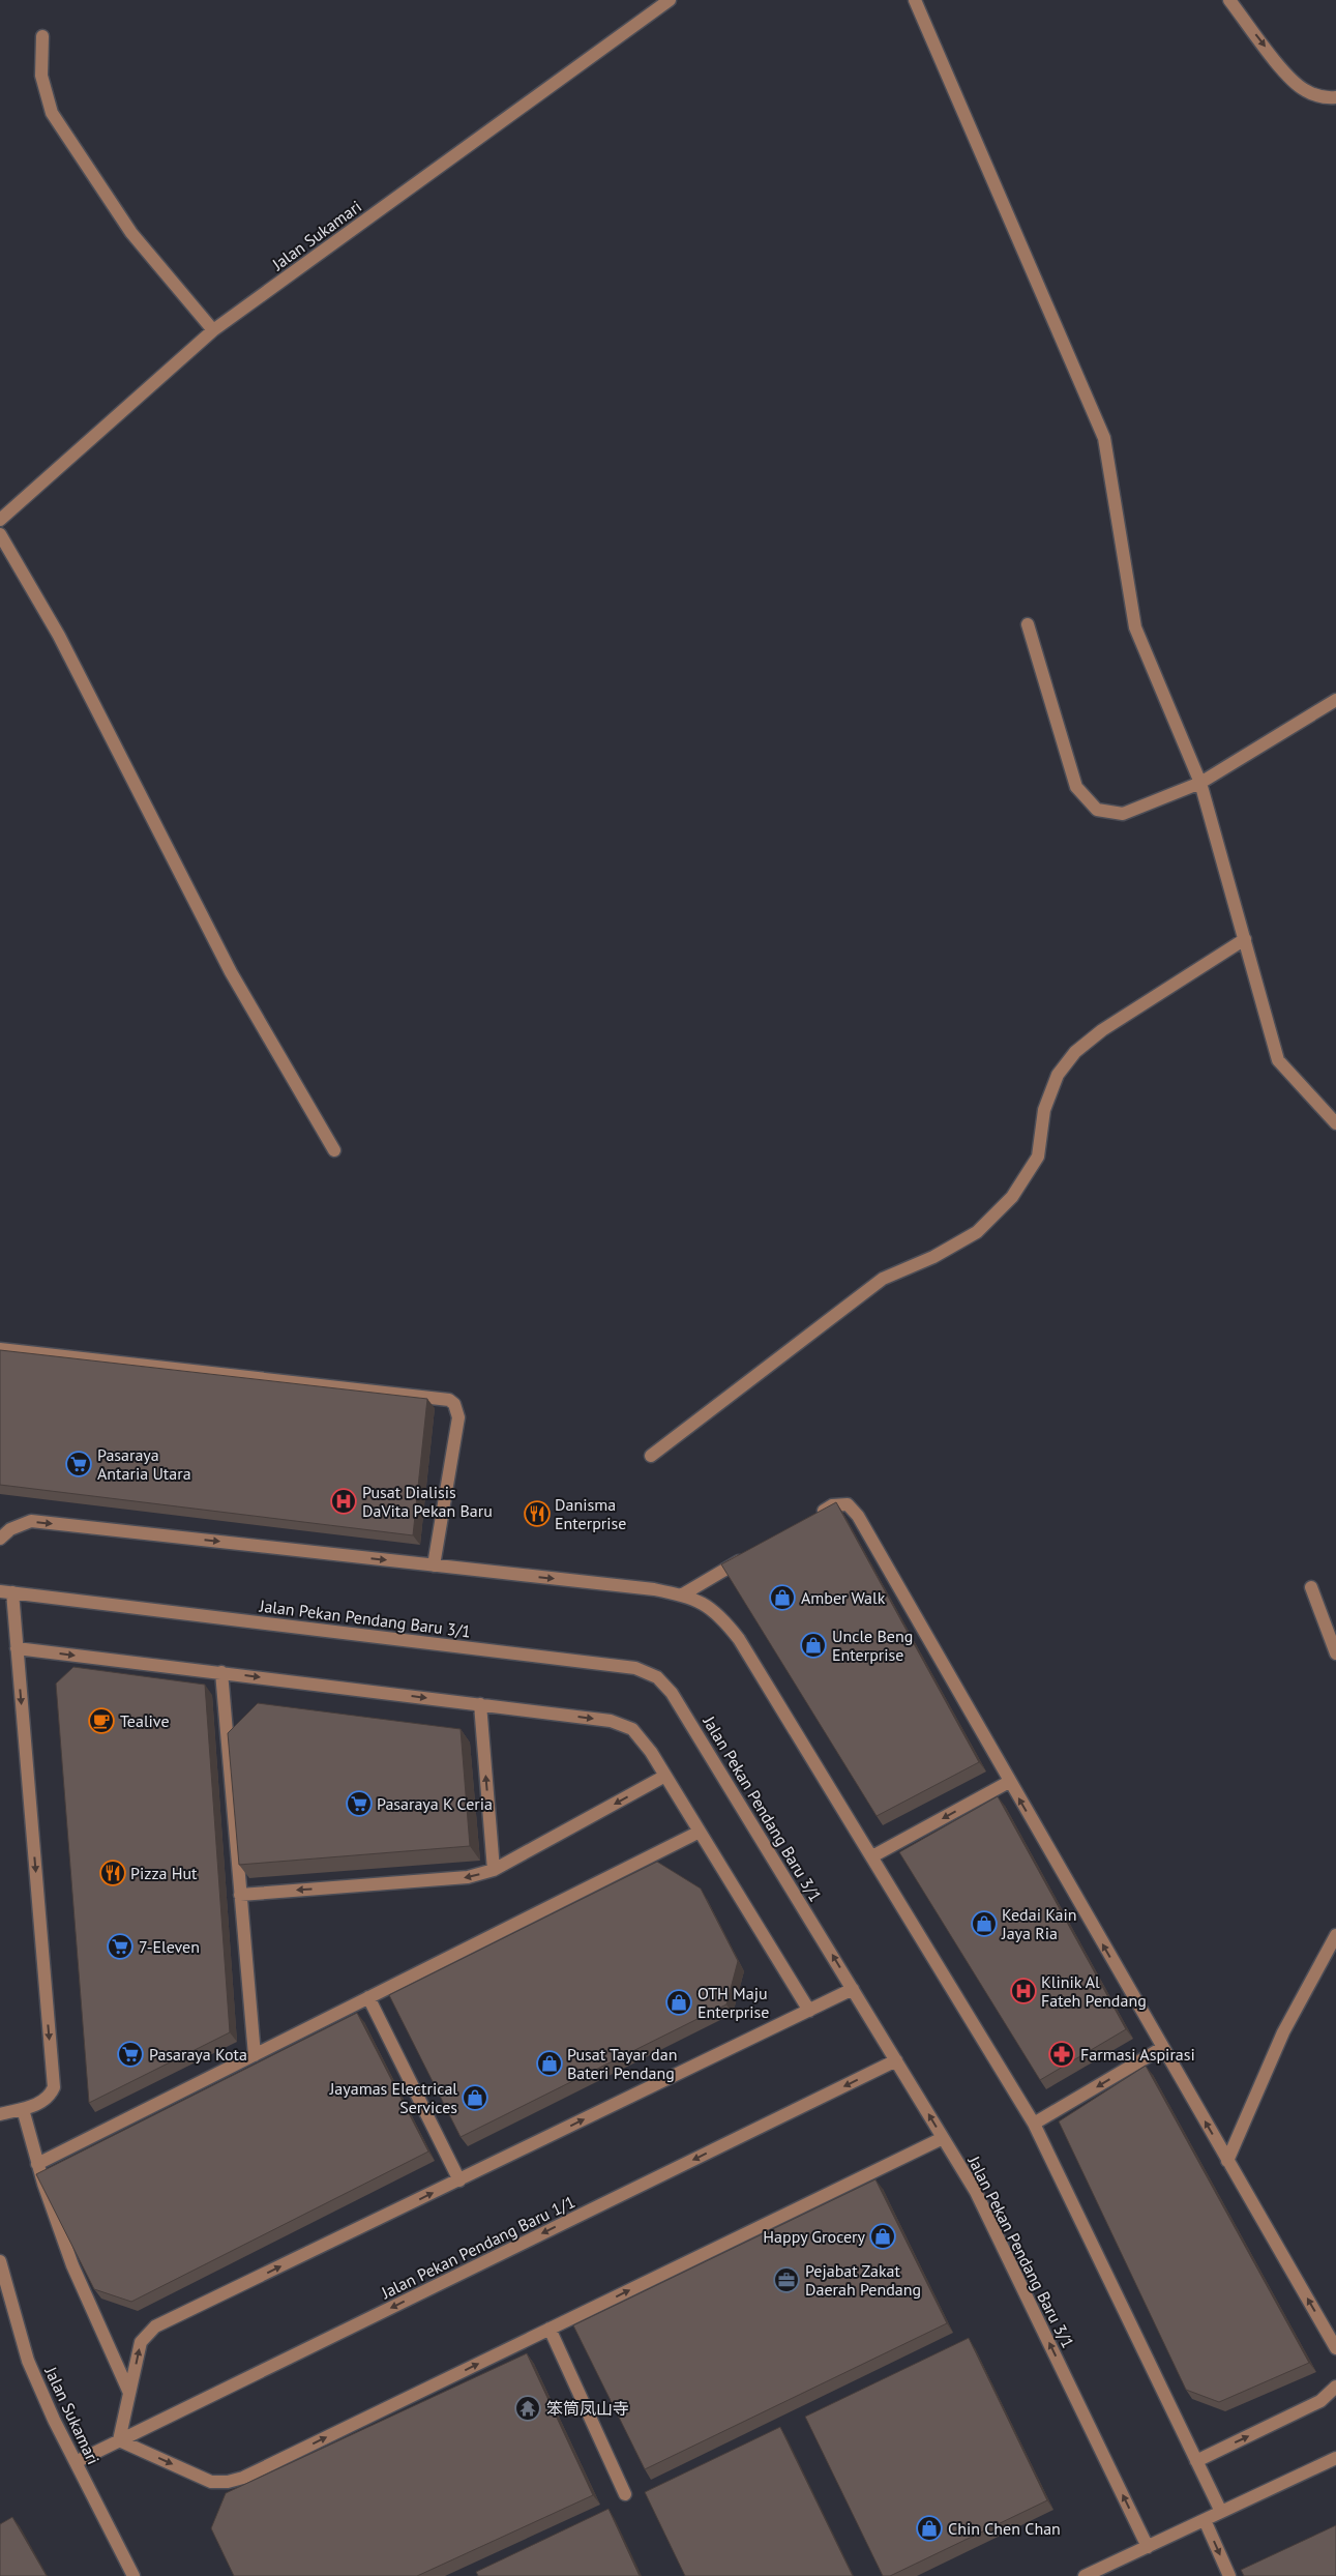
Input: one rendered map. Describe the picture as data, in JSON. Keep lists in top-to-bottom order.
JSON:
{
  "streets": {
    "street": ["Jalan Sukamari", "Jalan Pekan Pendang Baru 3/1", "Jalan Pekan Pendang Baru 1/1"]
  },
  "crossings": [
    ["Jalan Sukamari", "Jalan Pekan Pendang Baru 1/1"],
    ["Jalan Pekan Pendang Baru 3/1", "Jalan Pekan Pendang Baru 1/1"]
  ],
  "places": {
    "supermarket": [
      "Pasaraya Antaria Utara",
      "Pasaraya K Ceria",
      "7-Eleven",
      "Pasaraya Kota"
    ],
    "hospital": ["Pusat Dialisis DaVita Pekan Baru", "Klinik Al Fateh Pendang"],
    "restaurant": ["Danisma Enterprise", "Pizza Hut"],
    "shop": [
      "Amber Walk",
      "Uncle Beng Enterprise",
      "Kedai Kain Jaya Ria",
      "OTH Maju Enterprise",
      "Pusat Tayar dan Bateri Pendang",
      "Jayamas Electrical Services",
      "Happy Grocery",
      "Chin Chen Chan"
    ],
    "cafe": ["Tealive"],
    "pharmacy": ["Farmasi Aspirasi"],
    "office": ["Pejabat Zakat Daerah Pendang"],
    "temple": ["笨筒凤山寺"]
  }
}
